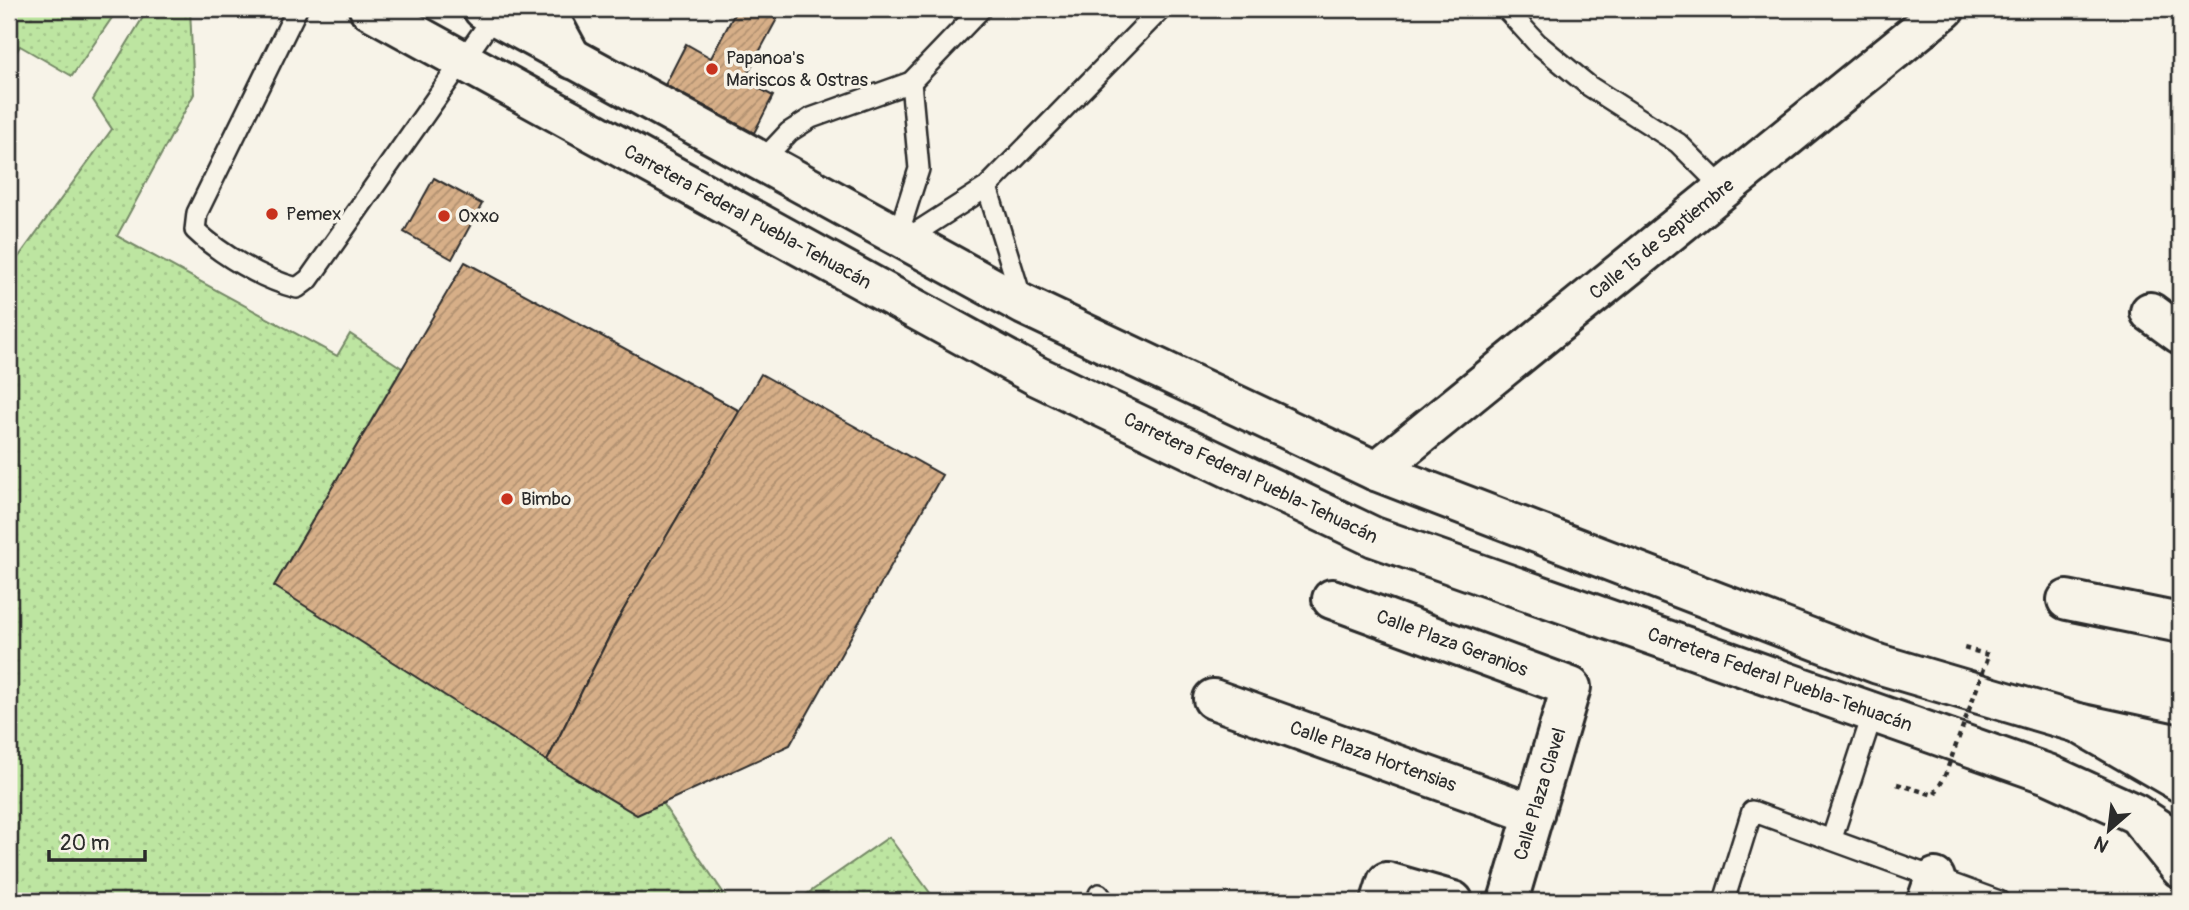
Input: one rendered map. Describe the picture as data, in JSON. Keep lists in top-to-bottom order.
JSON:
{
  "streets": {
    "main road": [
      "Carretera Federal Puebla-Tehuacán",
      "Calle 15 de Septiembre",
      "Calle Plaza Geranios",
      "Calle Plaza Hortensias",
      "Calle Plaza Clavel"
    ]
  },
  "crossings": [
    ["Calle Plaza Geranios", "Calle Plaza Clavel"],
    ["Calle Plaza Hortensias", "Calle Plaza Clavel"]
  ],
  "places": [
    "Papanoa's Mariscos & Ostras",
    "Pemex",
    "Oxxo",
    "Bimbo"
  ],
  "scale_bar": "20 m",
  "north": "bottom left"
}
